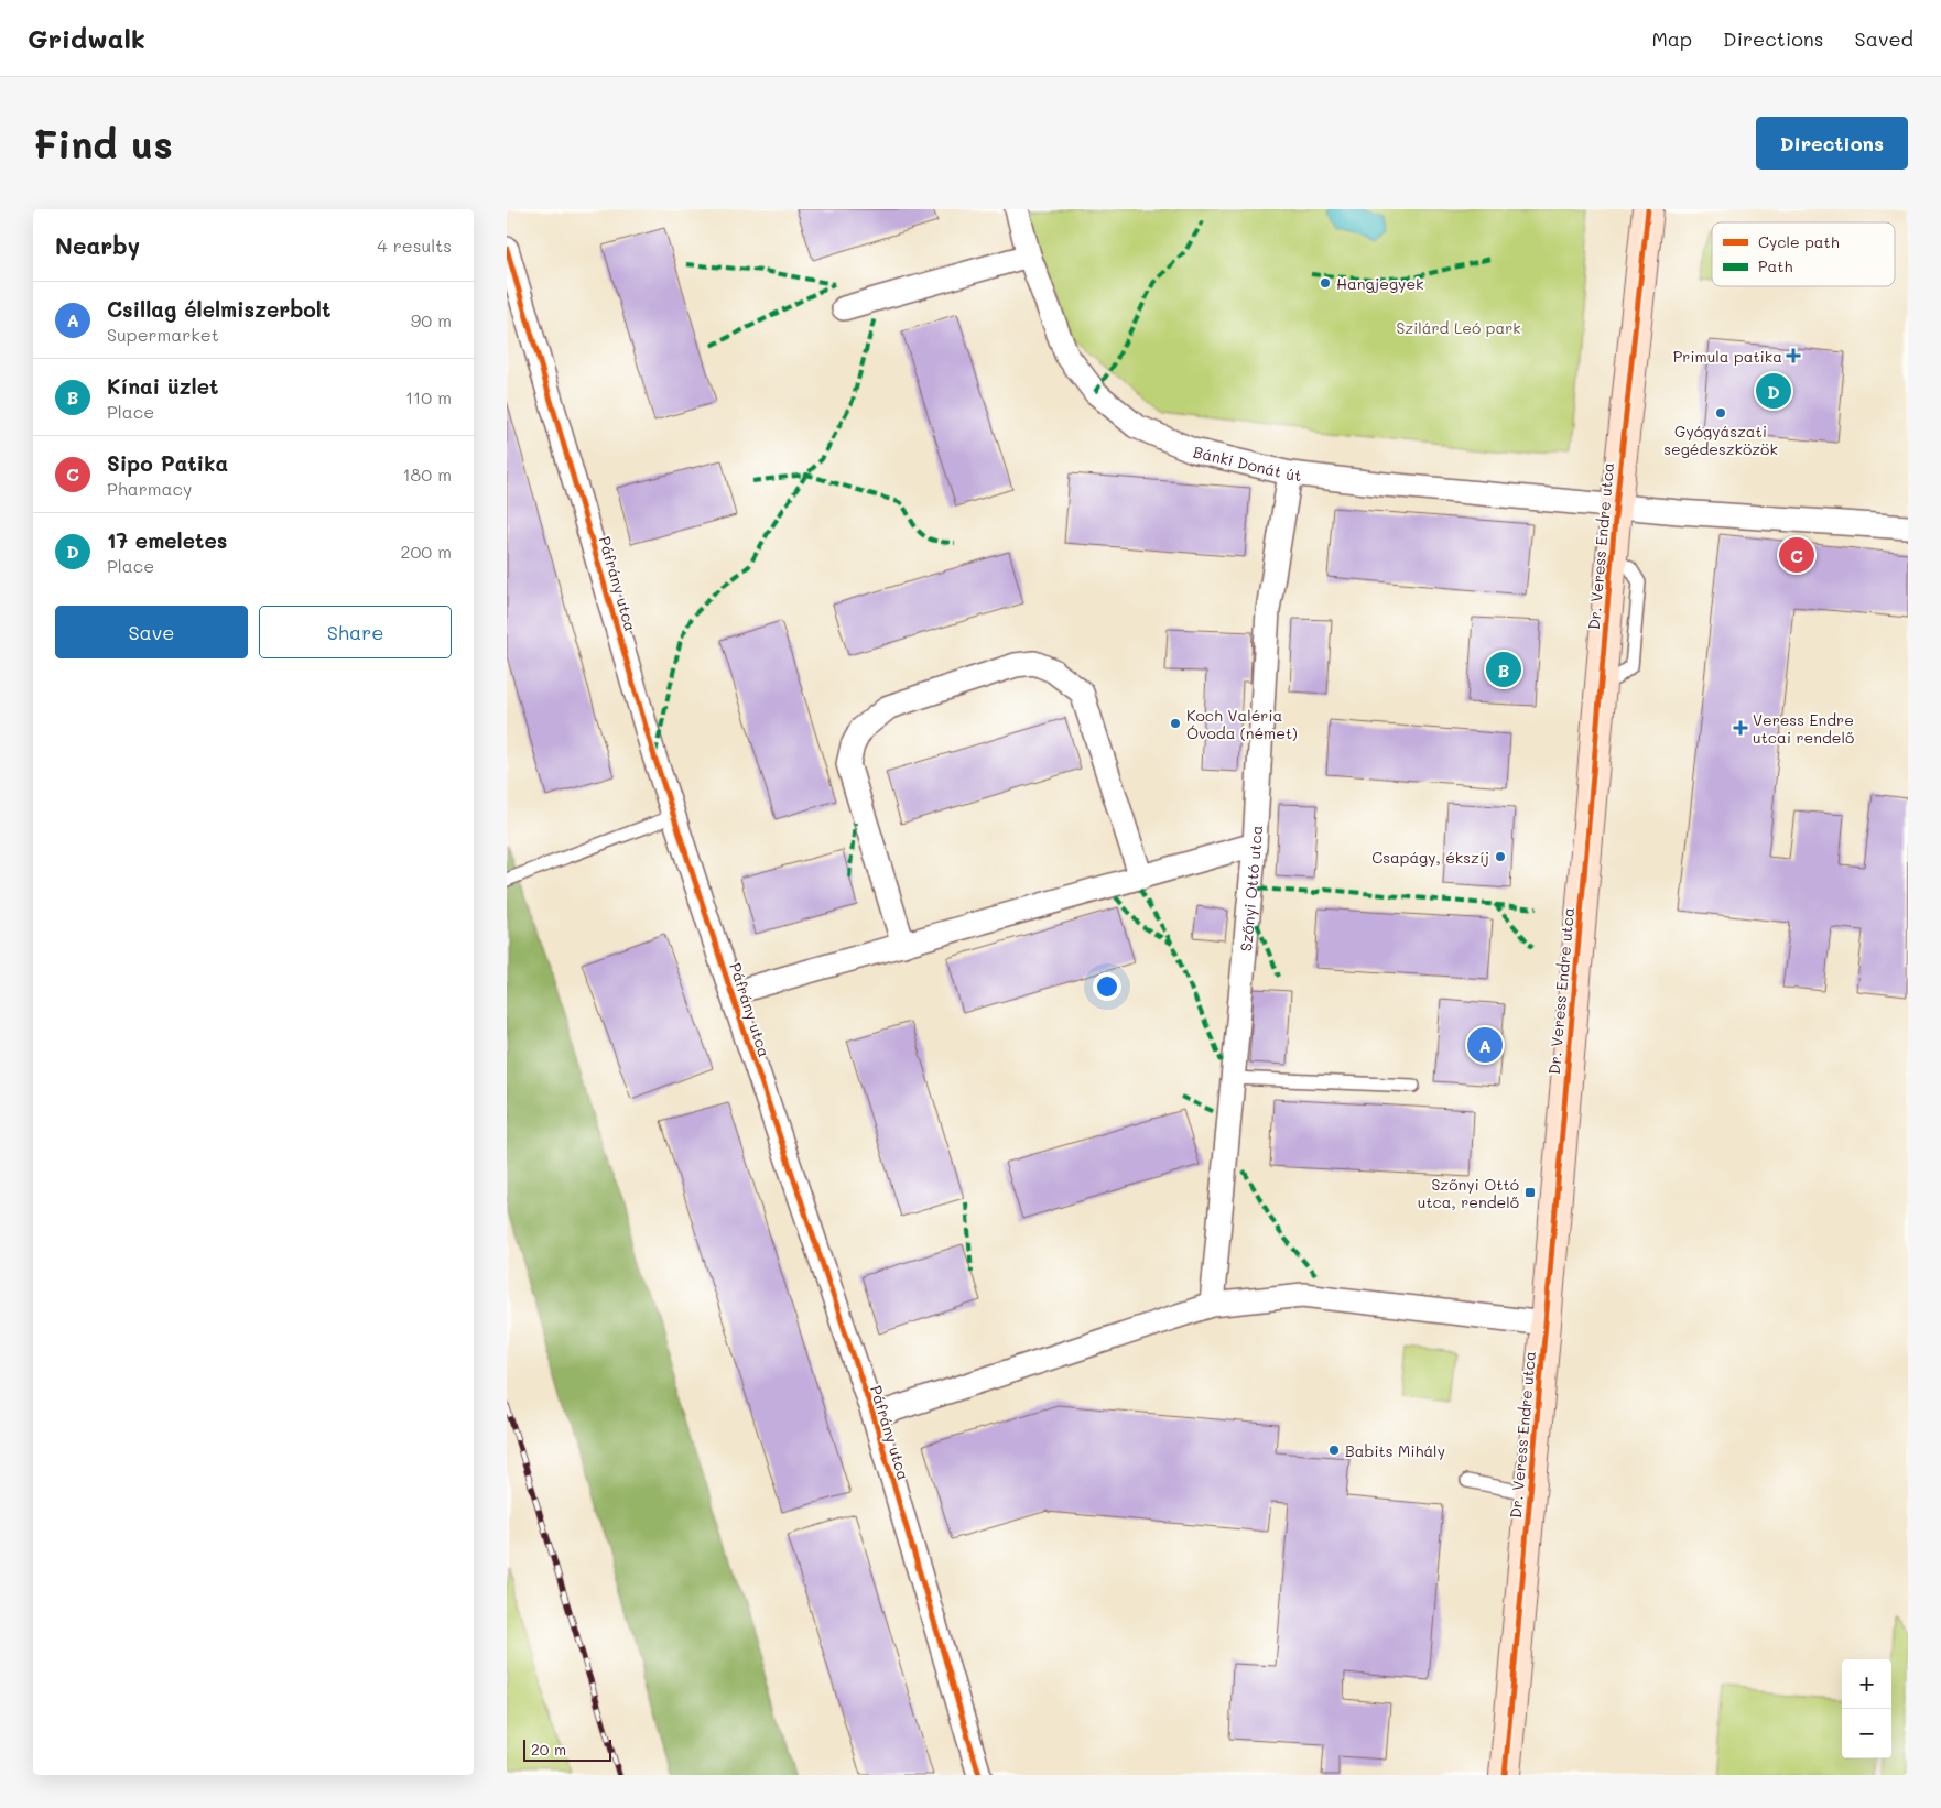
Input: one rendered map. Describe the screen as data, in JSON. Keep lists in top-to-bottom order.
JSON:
{
  "streets": {
    "street": [
      "Bánki Donát út",
      "Dr. Veress Endre utca",
      "Páfrány utca",
      "Szőnyi Ottó utca"
    ]
  },
  "crossings": [
    ["Bánki Donát út", "Dr. Veress Endre utca"],
    ["Bánki Donát út", "Szőnyi Ottó utca"]
  ],
  "parks": ["Szilárd Leó park"],
  "places": {
    "other": [
      "Hangjegyek",
      "Gyógyászati segédeszközök",
      "Koch Valéria Óvoda (német)",
      "Csapágy, ékszíj",
      "Babits Mihály"
    ],
    "health": ["Primula patika", "Veress Endre utcai rendelő"],
    "transit": ["Szőnyi Ottó utca, rendelő"]
  },
  "legend": ["Cycle path", "Path"],
  "scale_bar": "20 m",
  "page": {
    "header": "Gridwalk",
    "nav": ["Map", "Directions", "Saved"],
    "buttons": [
      "Directions",
      ["Save", "Share"]
    ],
    "title": "Find us",
    "heading": ["Nearby", "4 results"],
    "list": [
      {
        "mark": "A",
        "name": "Csillag élelmiszerbolt",
        "note": "Supermarket",
        "value": "90 m"
      },
      {
        "mark": "B",
        "name": "Kínai üzlet",
        "note": "Place",
        "value": "110 m"
      },
      {
        "mark": "C",
        "name": "Sipo Patika",
        "note": "Pharmacy",
        "value": "180 m"
      },
      {
        "mark": "D",
        "name": "17 emeletes",
        "note": "Place",
        "value": "200 m"
      }
    ],
    "pins": [
      "D",
      "C",
      "B",
      "A"
    ],
    "map_buttons": ["+", "−"],
    "scale": "20 m"
  }
}
